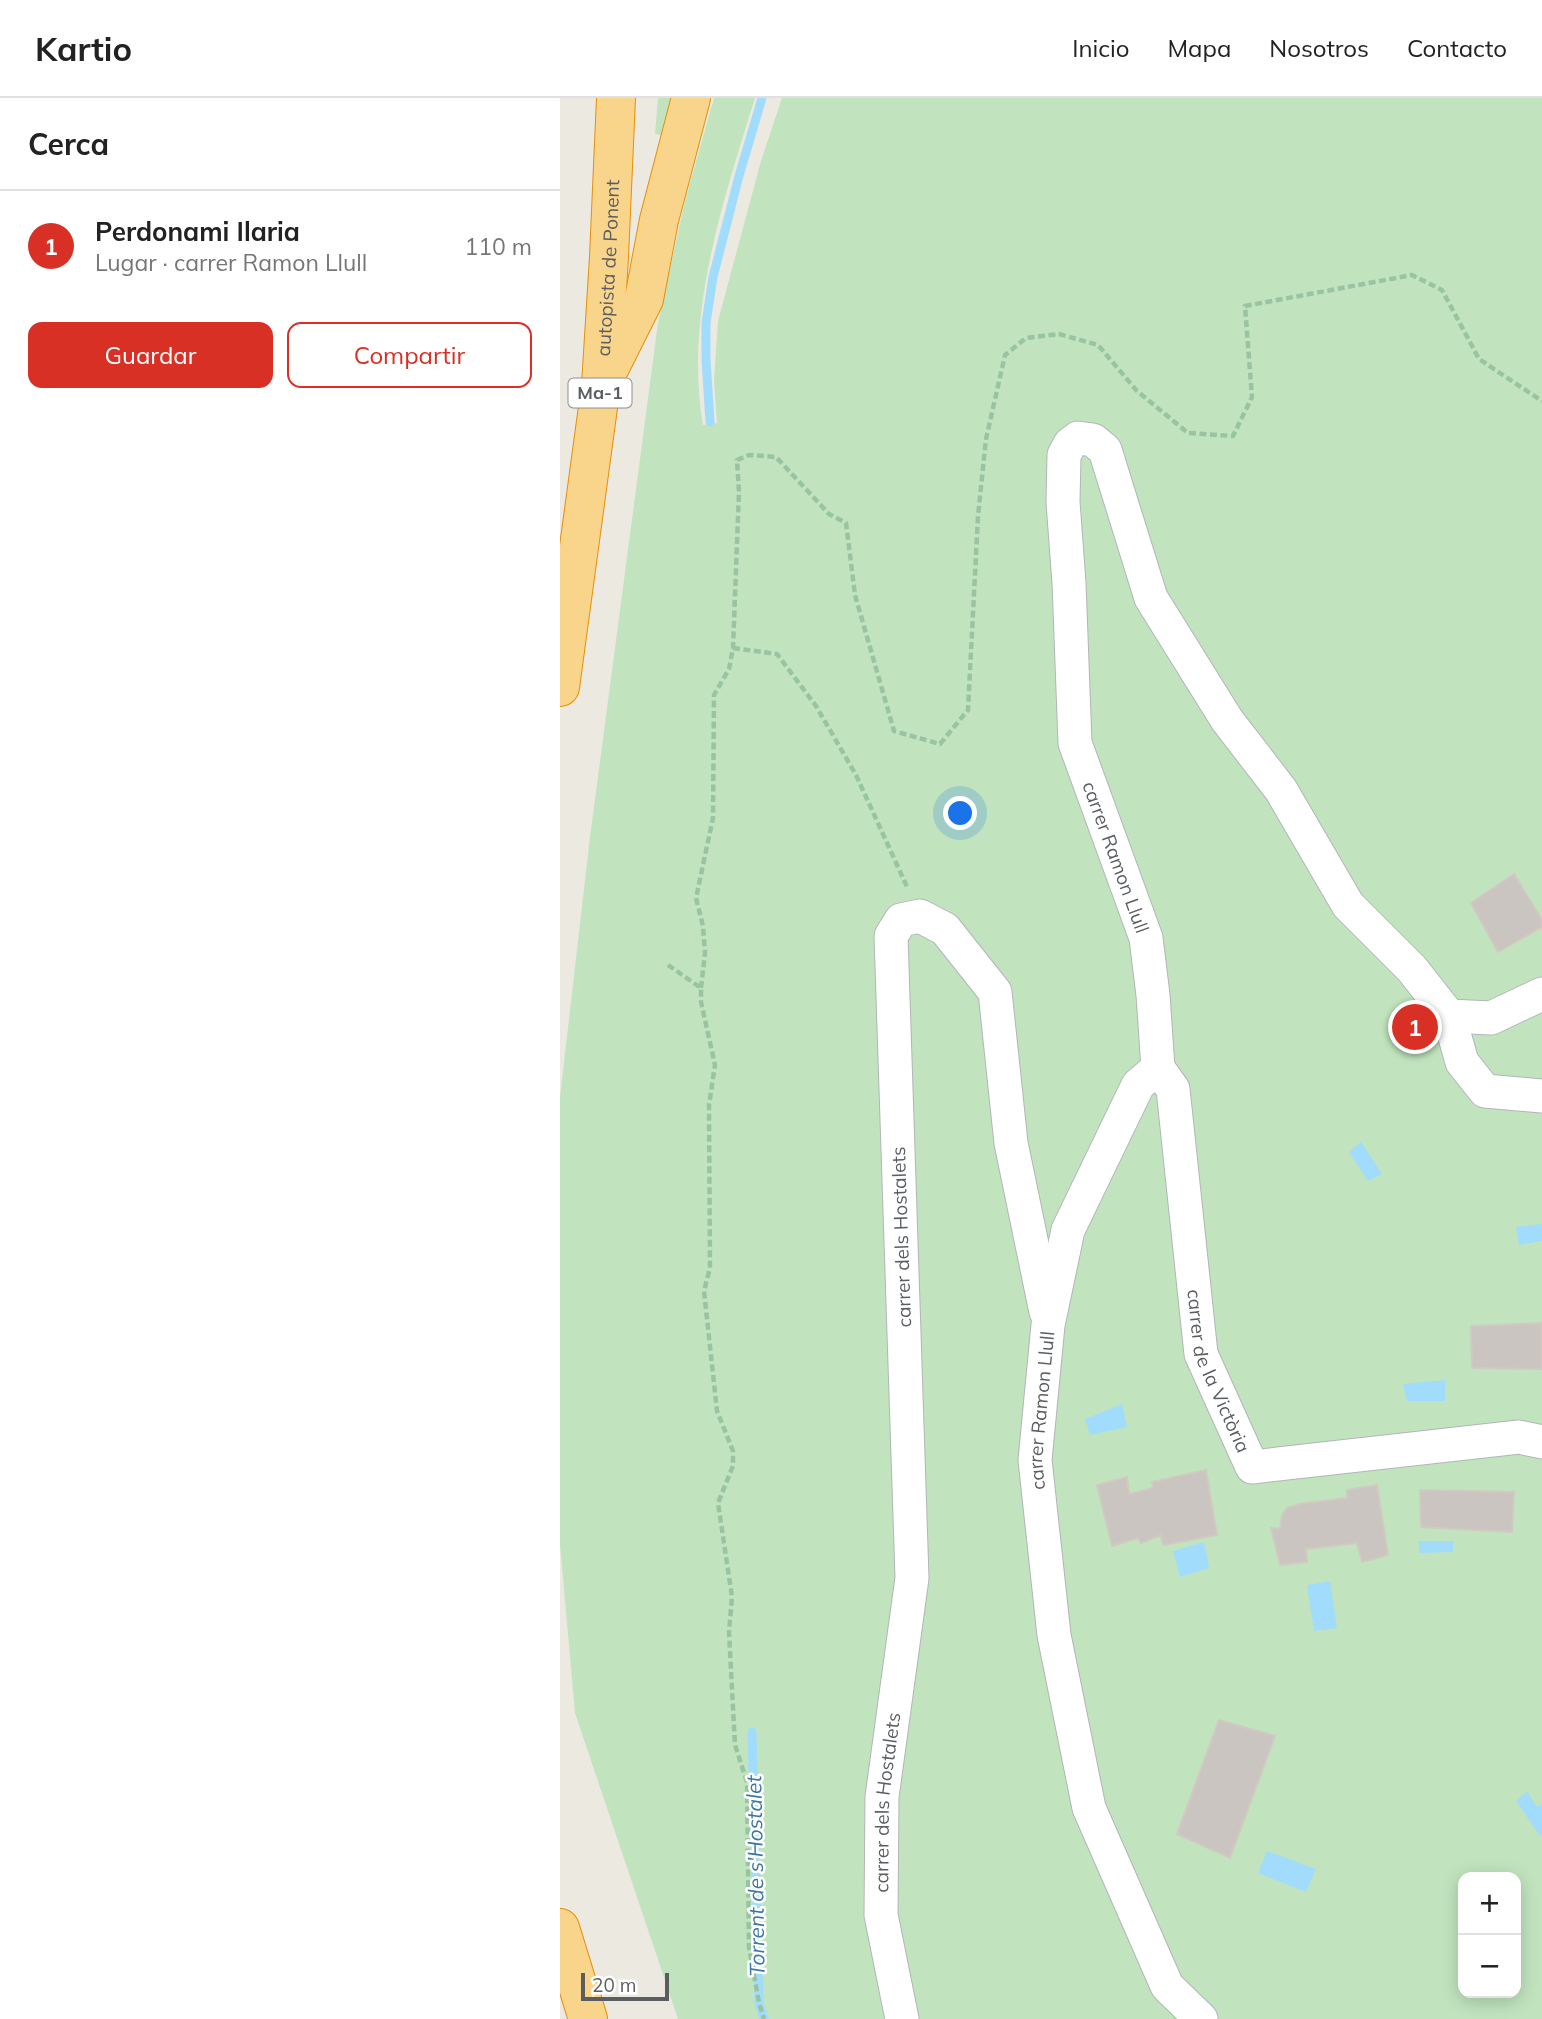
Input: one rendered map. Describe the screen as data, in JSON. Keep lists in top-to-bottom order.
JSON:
{
  "streets": {
    "highway": ["autopista de Ponent", "Ma-1"],
    "street": ["carrer Ramon Llull", "carrer dels Hostalets", "carrer de la Victòria"]
  },
  "crossings": [
    ["carrer Ramon Llull", "carrer de la Victòria"]
  ],
  "water": ["Torrent de s'Hostalet"],
  "scale_bar": "20 m",
  "page": {
    "header": "Kartio",
    "nav": [
      "Inicio",
      "Mapa",
      "Nosotros",
      "Contacto"
    ],
    "heading": "Cerca",
    "list": [
      {
        "mark": "1",
        "name": "Perdonami Ilaria",
        "note": "Lugar · carrer Ramon Llull",
        "value": "110 m"
      }
    ],
    "buttons": ["Guardar", "Compartir"],
    "pins": "1",
    "map_buttons": ["+", "−"],
    "scale": "20 m"
  }
}
